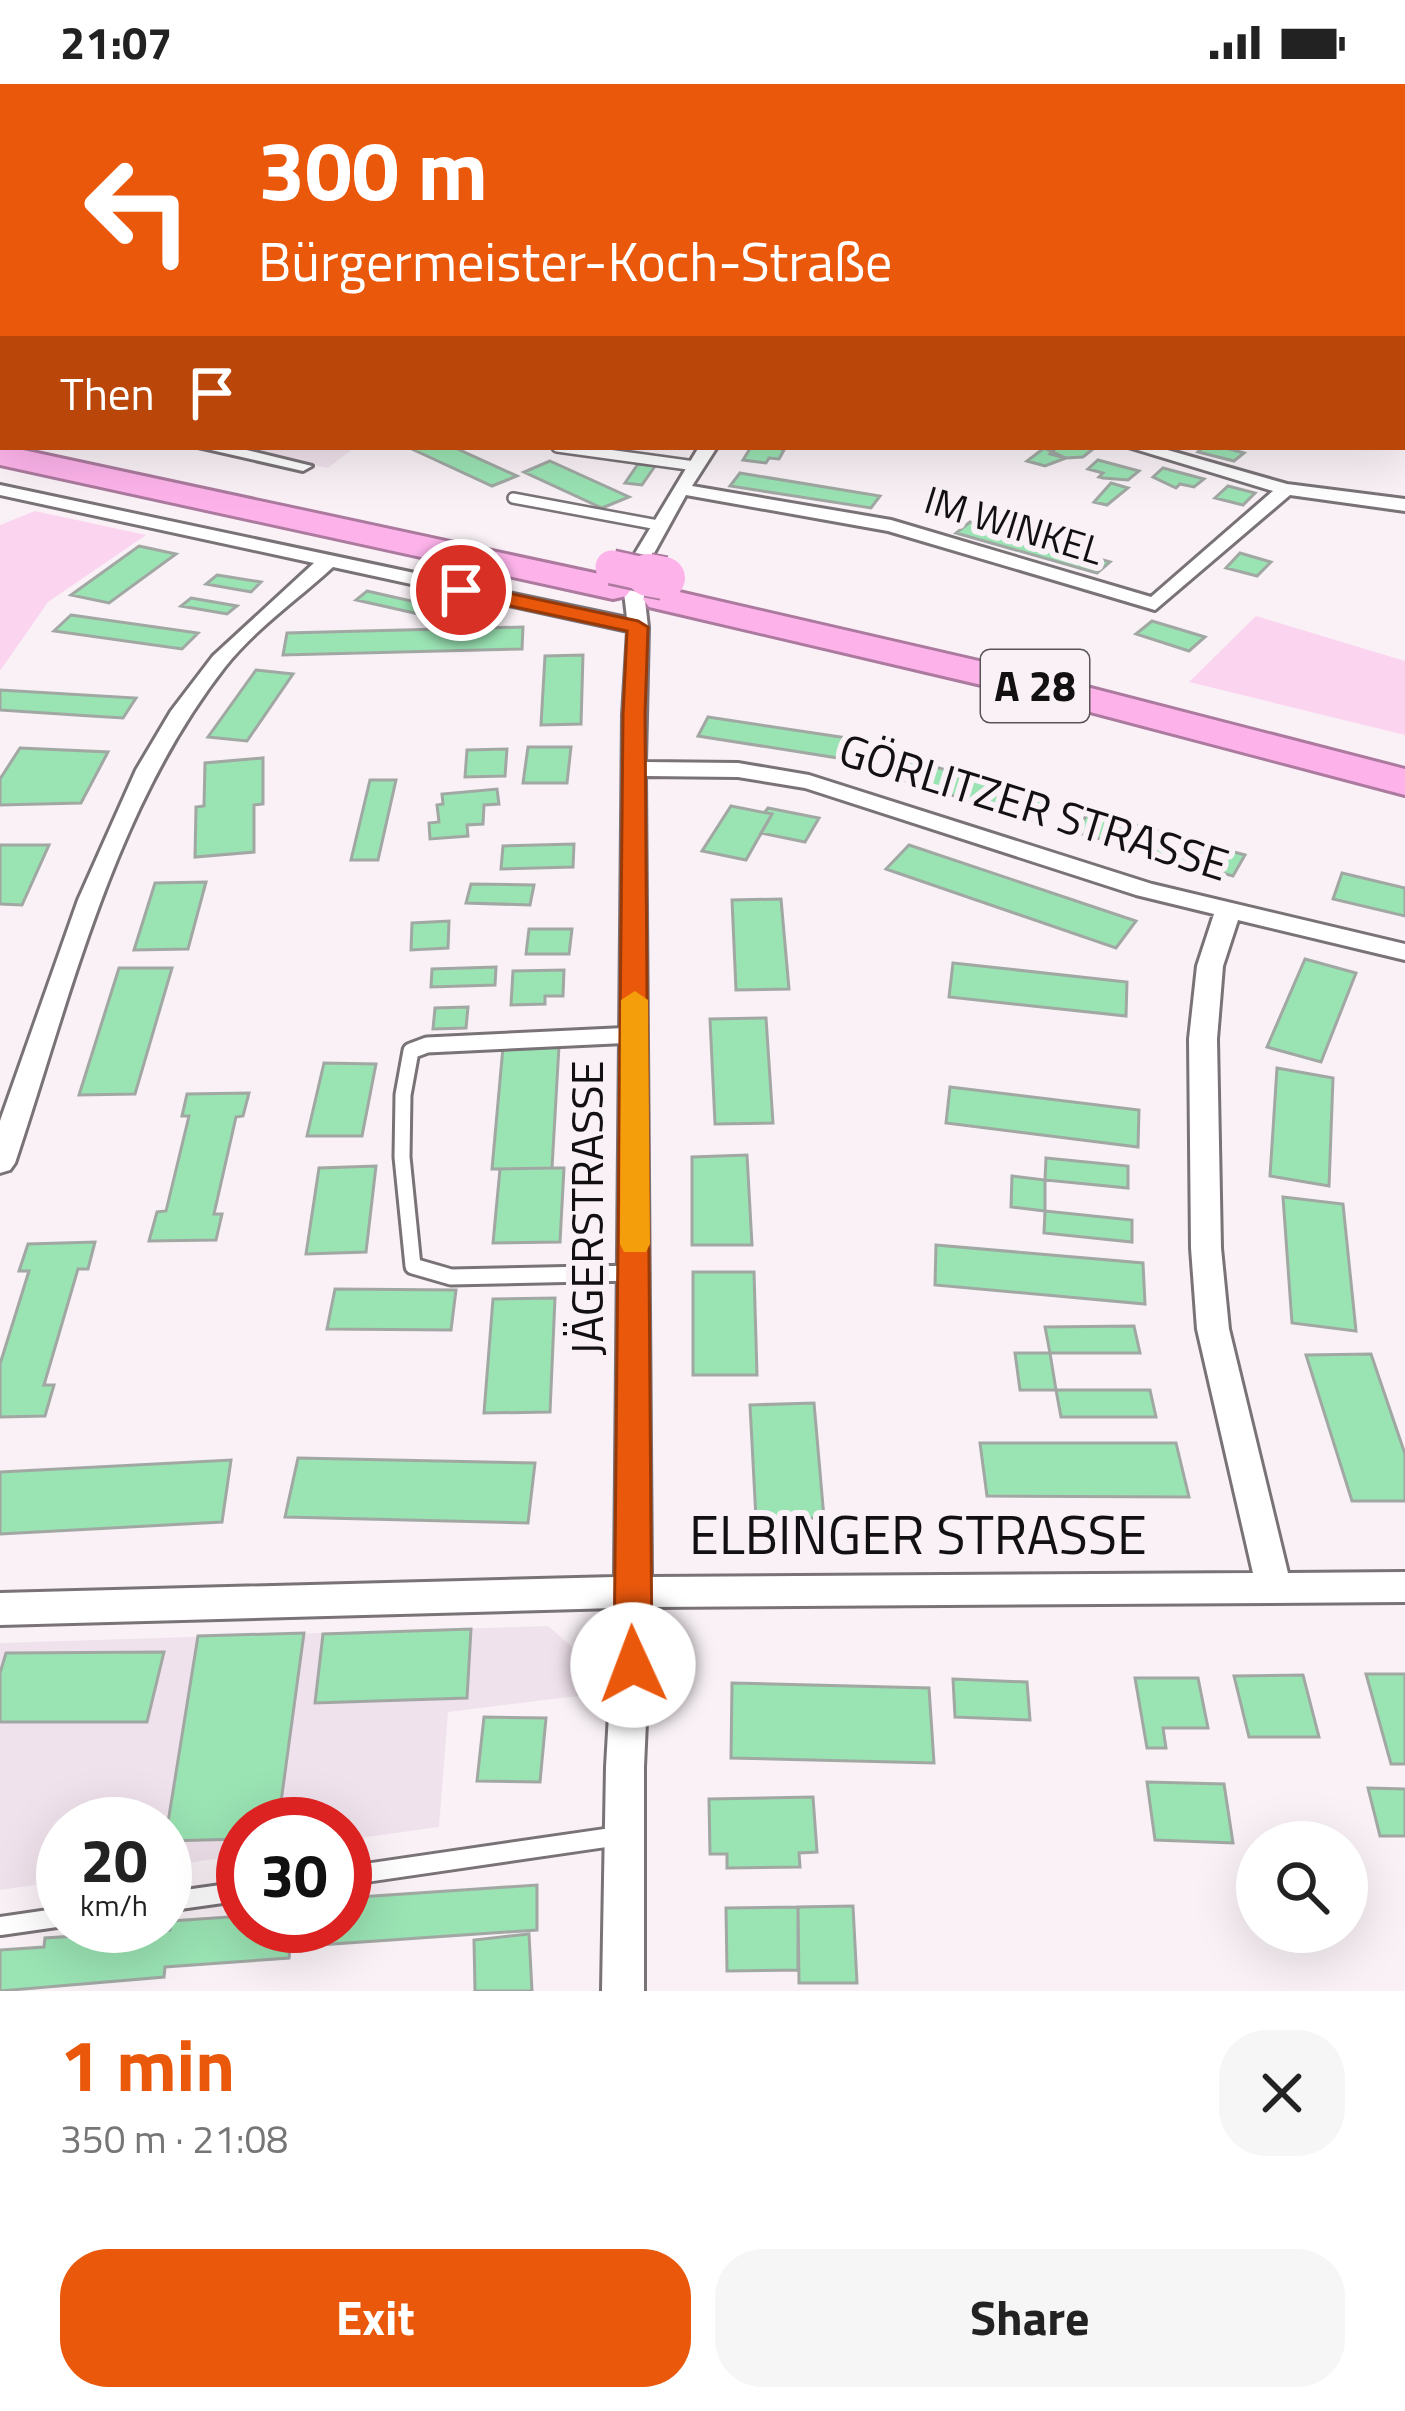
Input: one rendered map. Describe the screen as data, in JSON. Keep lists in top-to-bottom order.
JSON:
{
  "streets": {
    "highway": ["A 28"],
    "street": [
      "IM WINKEL",
      "GÖRLITZER STRASSE",
      "JÄGERSTRASSE",
      "ELBINGER STRASSE"
    ]
  },
  "crossings": [
    ["IM WINKEL", "JÄGERSTRASSE"],
    ["A 28", "JÄGERSTRASSE"],
    ["GÖRLITZER STRASSE", "JÄGERSTRASSE"],
    ["JÄGERSTRASSE", "ELBINGER STRASSE"]
  ],
  "page": {
    "status": "21:07",
    "turn": ["300 m", "Bürgermeister-Koch-Straße"],
    "then": "Then",
    "speed": "20 km/h",
    "limit": "30",
    "heading": ["1 min", "350 m · 21:08"],
    "buttons": ["Exit", "Share"]
  }
}
